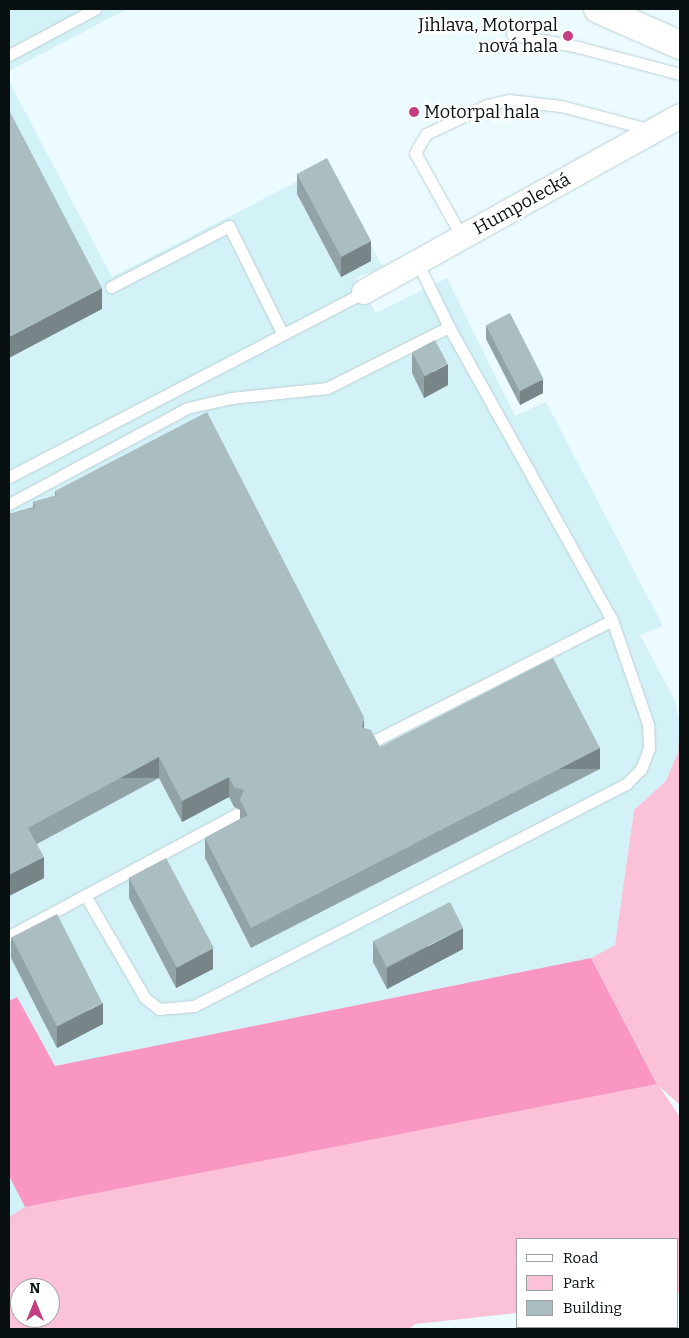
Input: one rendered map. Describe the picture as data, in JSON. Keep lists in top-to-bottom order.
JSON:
{
  "streets": {
    "street": ["Humpolecká"]
  },
  "places": ["Jihlava, Motorpal nová hala", "Motorpal hala"],
  "legend": ["Road", "Park", "Building"],
  "north": "top"
}
